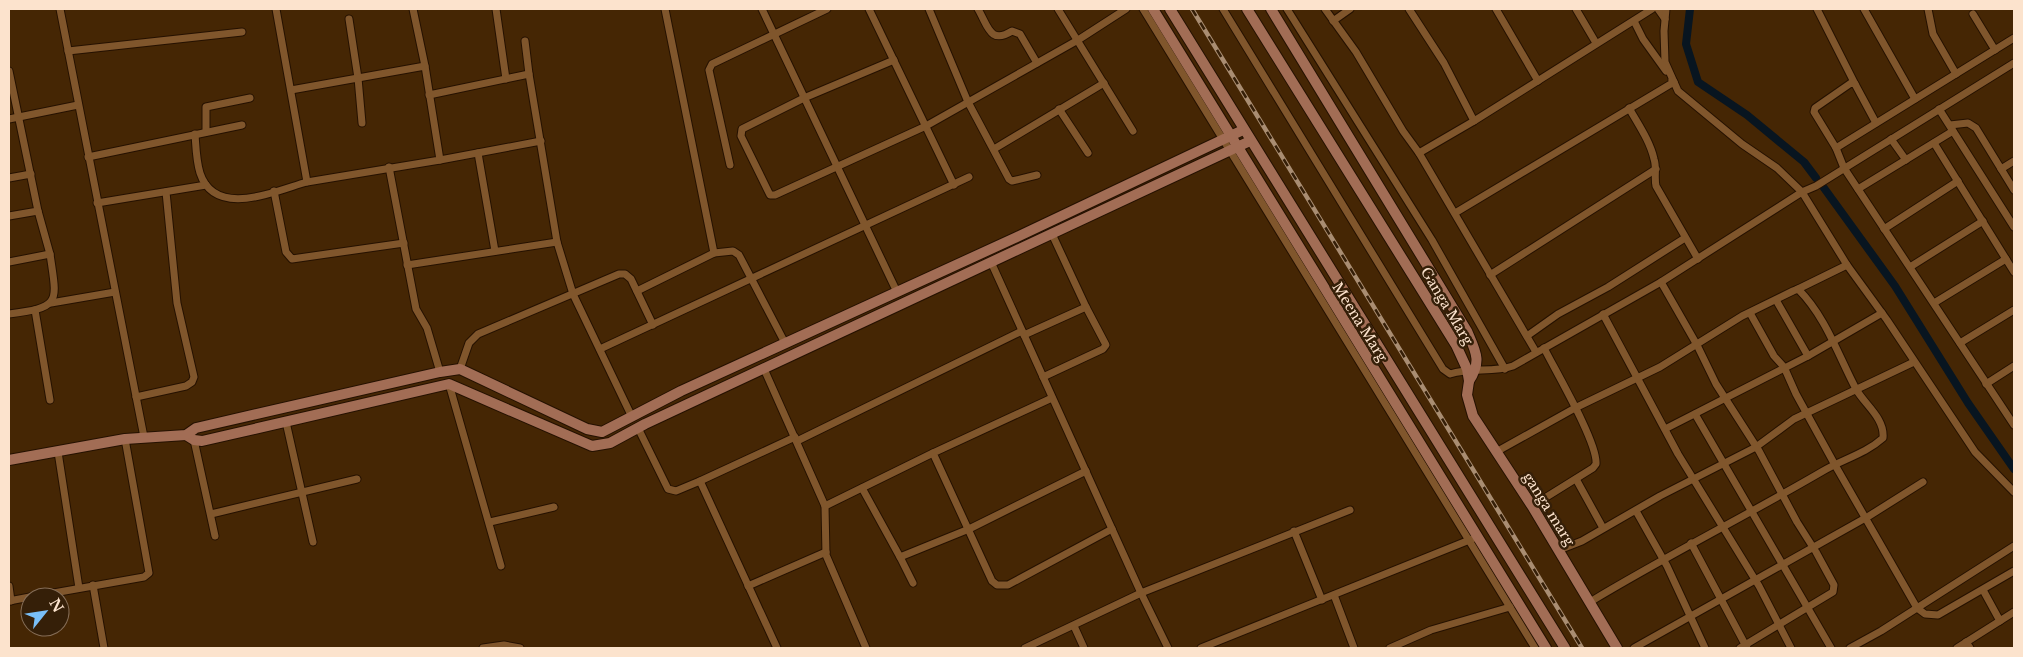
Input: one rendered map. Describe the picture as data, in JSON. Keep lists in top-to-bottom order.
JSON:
{
  "streets": {
    "street": ["Ganga Marg", "Meena Marg", "ganga marg"]
  },
  "crossings": [
    ["Ganga Marg", "ganga marg"]
  ],
  "north": "top right"
}
